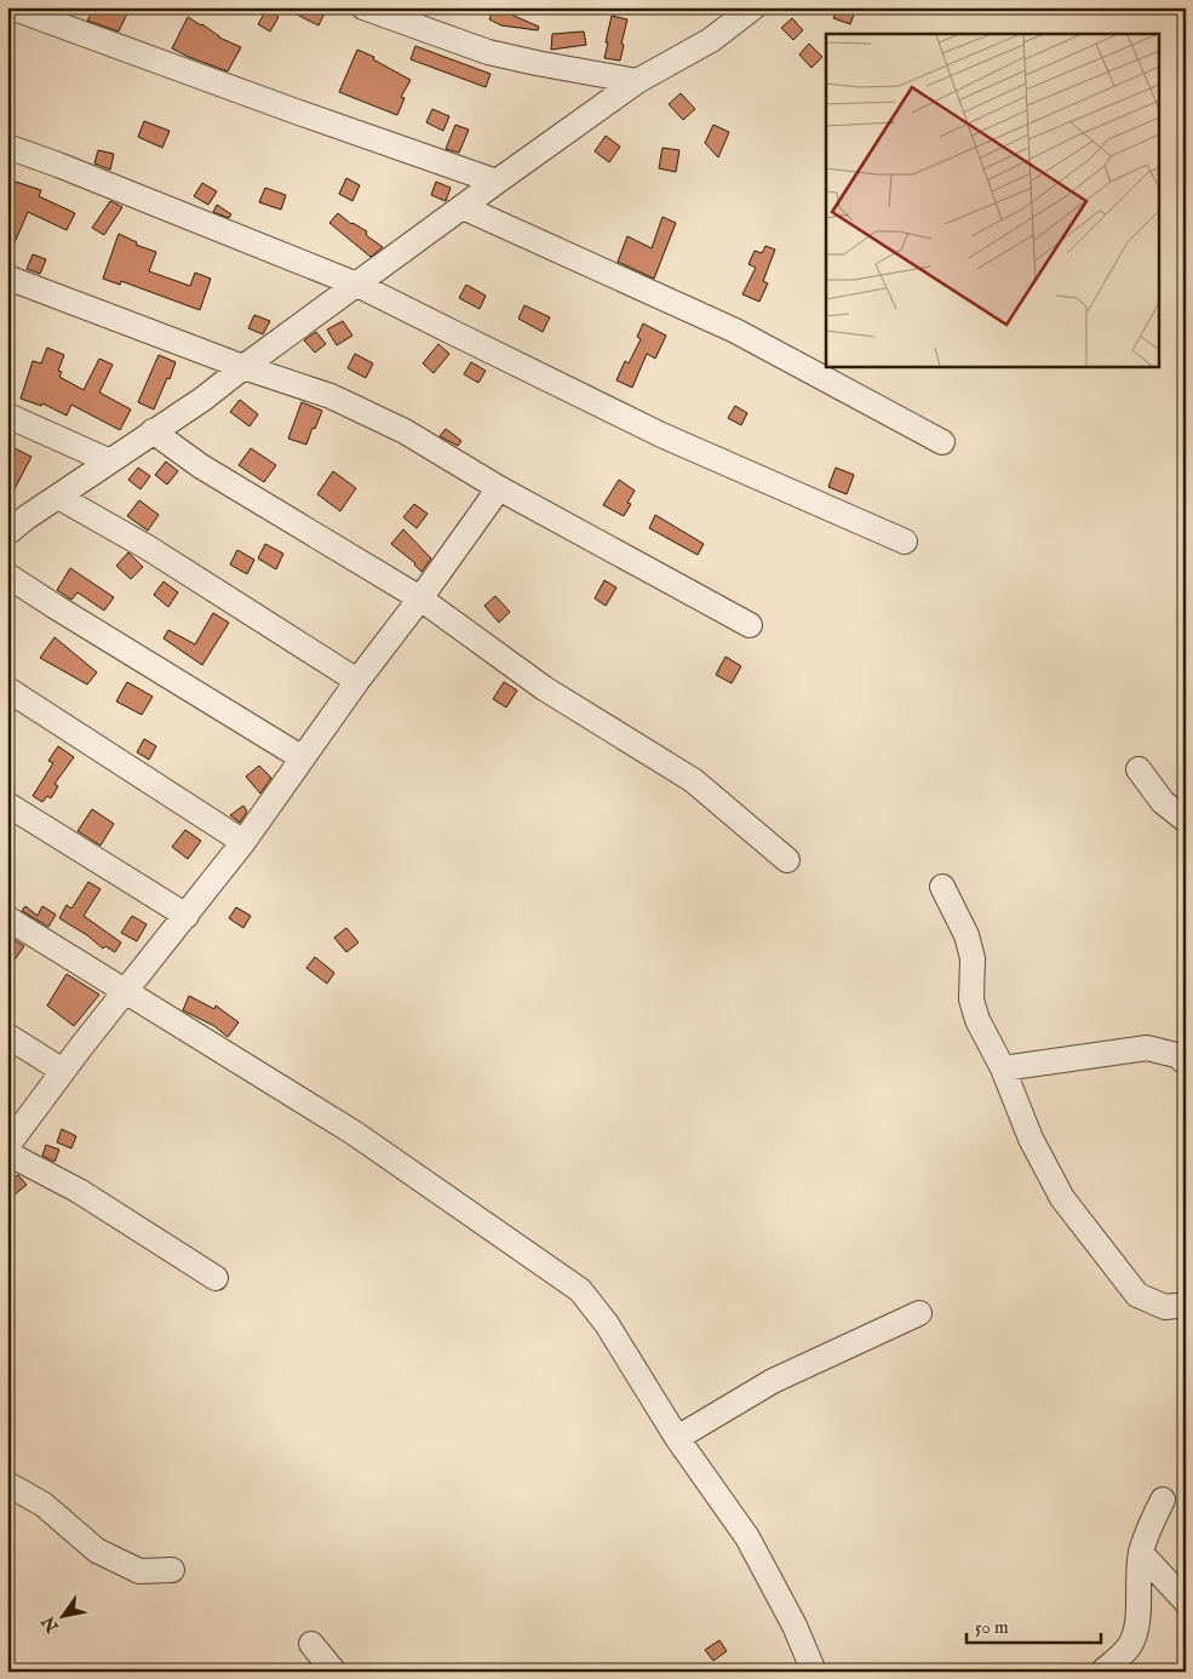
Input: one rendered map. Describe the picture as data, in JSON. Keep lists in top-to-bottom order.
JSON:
{
  "scale_bar": "50 m",
  "north": "bottom left"
}
